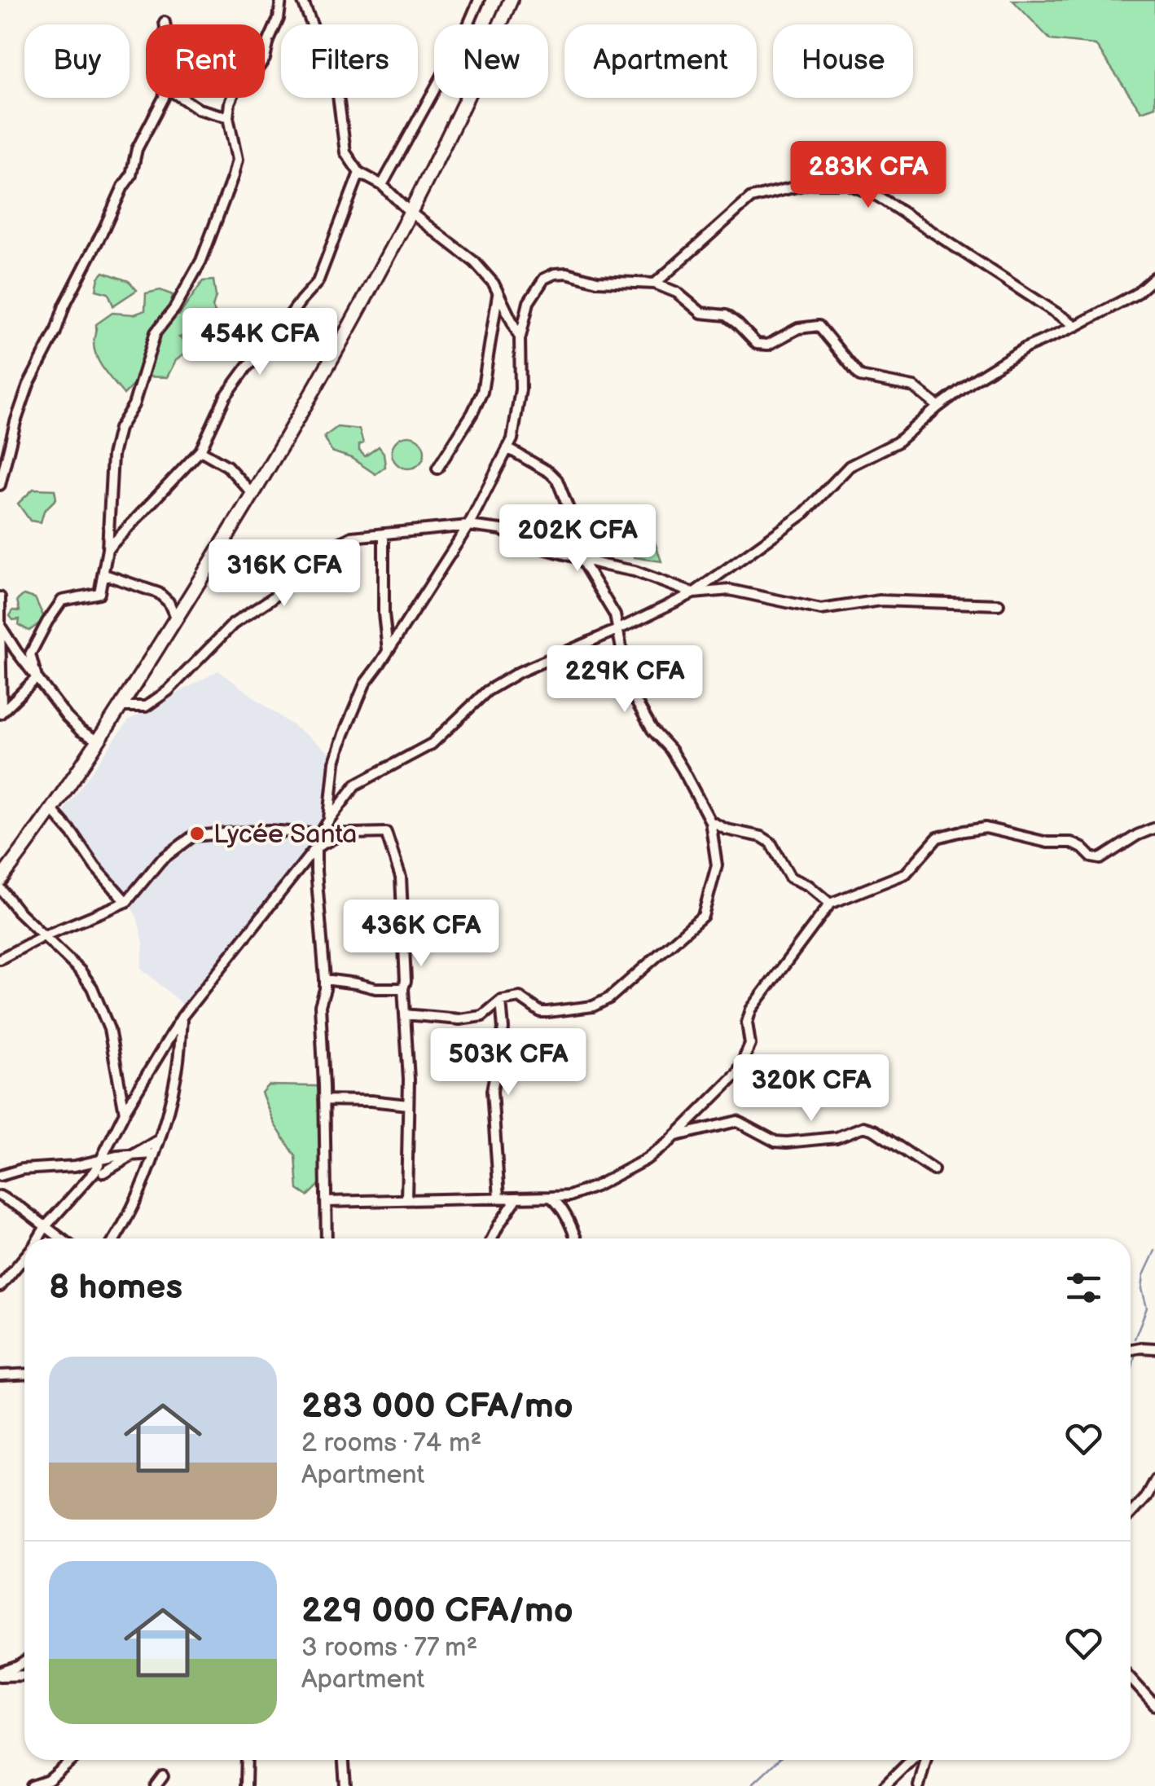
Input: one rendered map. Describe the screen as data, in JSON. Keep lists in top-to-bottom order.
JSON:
{
  "places": ["Lycée Santa"],
  "page": {
    "chip": [
      "Buy",
      "Rent",
      "Filters",
      "New",
      "Apartment",
      "House"
    ],
    "price": [
      "283K CFA",
      "454K CFA",
      "202K CFA",
      "316K CFA",
      "229K CFA",
      "436K CFA",
      "503K CFA",
      "320K CFA"
    ],
    "heading": "8 homes",
    "list": [
      {
        "name": "283 000 CFA/mo",
        "note": "2 rooms · 74 m² · Apartment"
      },
      {
        "name": "229 000 CFA/mo",
        "note": "3 rooms · 77 m² · Apartment"
      }
    ]
  }
}
